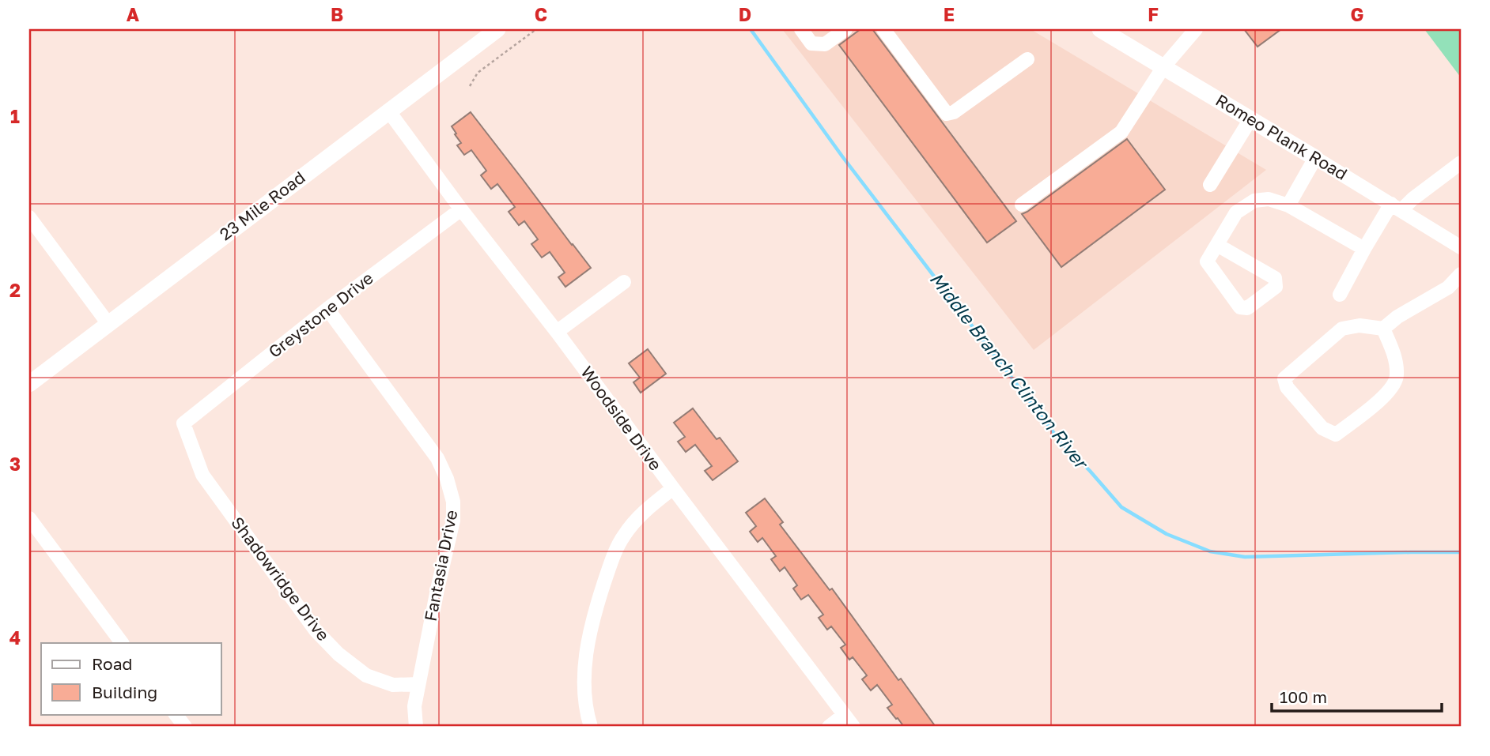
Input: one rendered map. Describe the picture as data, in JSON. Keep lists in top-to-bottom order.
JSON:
{
  "streets": {
    "main road": ["Romeo Plank Road", "23 Mile Road"],
    "street": [
      "Greystone Drive",
      "Woodside Drive",
      "Fantasia Drive",
      "Shadowridge Drive"
    ]
  },
  "crossings": [
    ["23 Mile Road", "Woodside Drive"],
    ["Greystone Drive", "Woodside Drive"],
    ["Greystone Drive", "Fantasia Drive"],
    ["Greystone Drive", "Shadowridge Drive"],
    ["Fantasia Drive", "Shadowridge Drive"]
  ],
  "water": ["Middle Branch Clinton River"],
  "legend": ["Road", "Building"],
  "scale_bar": "100 m",
  "grid": {
    "columns": [
      "A",
      "B",
      "C",
      "D",
      "E",
      "F",
      "G"
    ],
    "rows": [
      "1",
      "2",
      "3",
      "4"
    ]
  }
}
